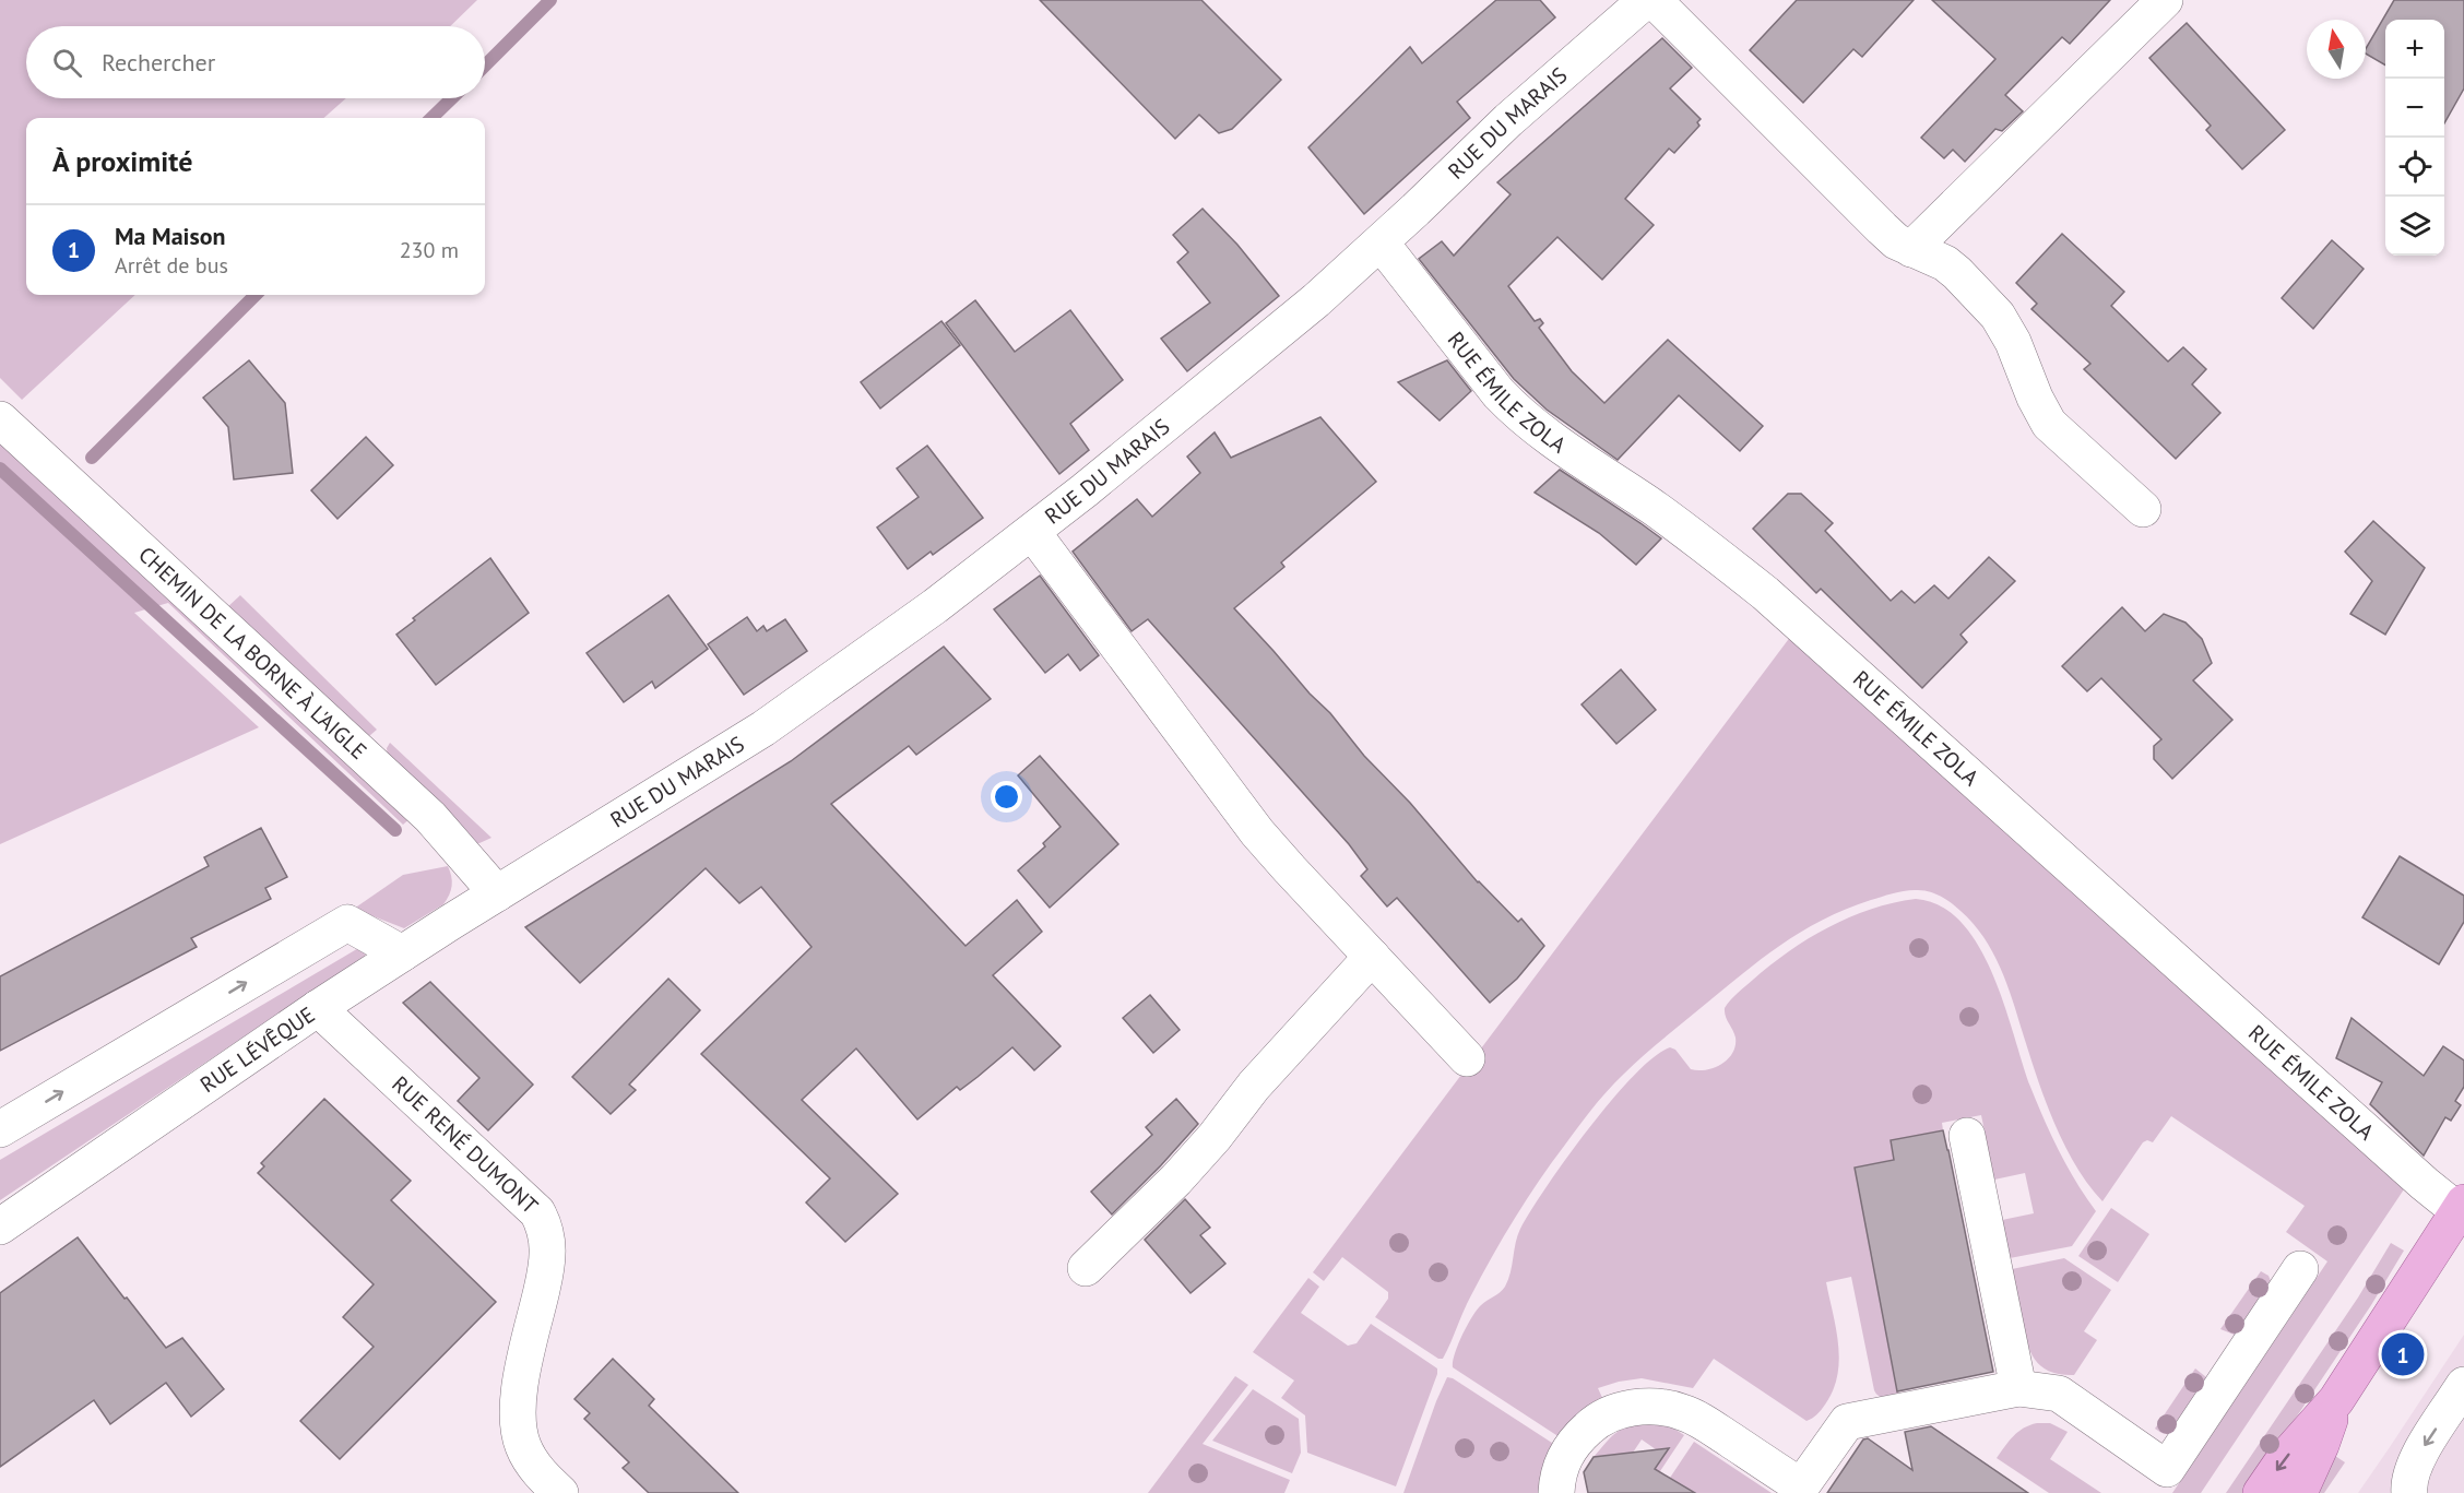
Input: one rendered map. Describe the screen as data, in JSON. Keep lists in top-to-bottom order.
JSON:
{
  "streets": {
    "street": [
      "RUE DU MARAIS",
      "RUE ÉMILE ZOLA",
      "CHEMIN DE LA BORNE À L'AIGLE",
      "RUE LÉVÊQUE",
      "RUE RENÉ DUMONT"
    ]
  },
  "crossings": [
    ["RUE DU MARAIS", "RUE ÉMILE ZOLA"],
    ["RUE DU MARAIS", "CHEMIN DE LA BORNE À L'AIGLE"],
    ["RUE DU MARAIS", "RUE LÉVÊQUE"],
    ["CHEMIN DE LA BORNE À L'AIGLE", "RUE LÉVÊQUE"],
    ["RUE LÉVÊQUE", "RUE RENÉ DUMONT"]
  ],
  "north": "top",
  "page": {
    "map_buttons": ["+", "−"],
    "search": "Rechercher",
    "heading": "À proximité",
    "list": [
      {
        "mark": "1",
        "name": "Ma Maison",
        "note": "Arrêt de bus",
        "value": "230 m"
      }
    ],
    "pins": "1"
  }
}
